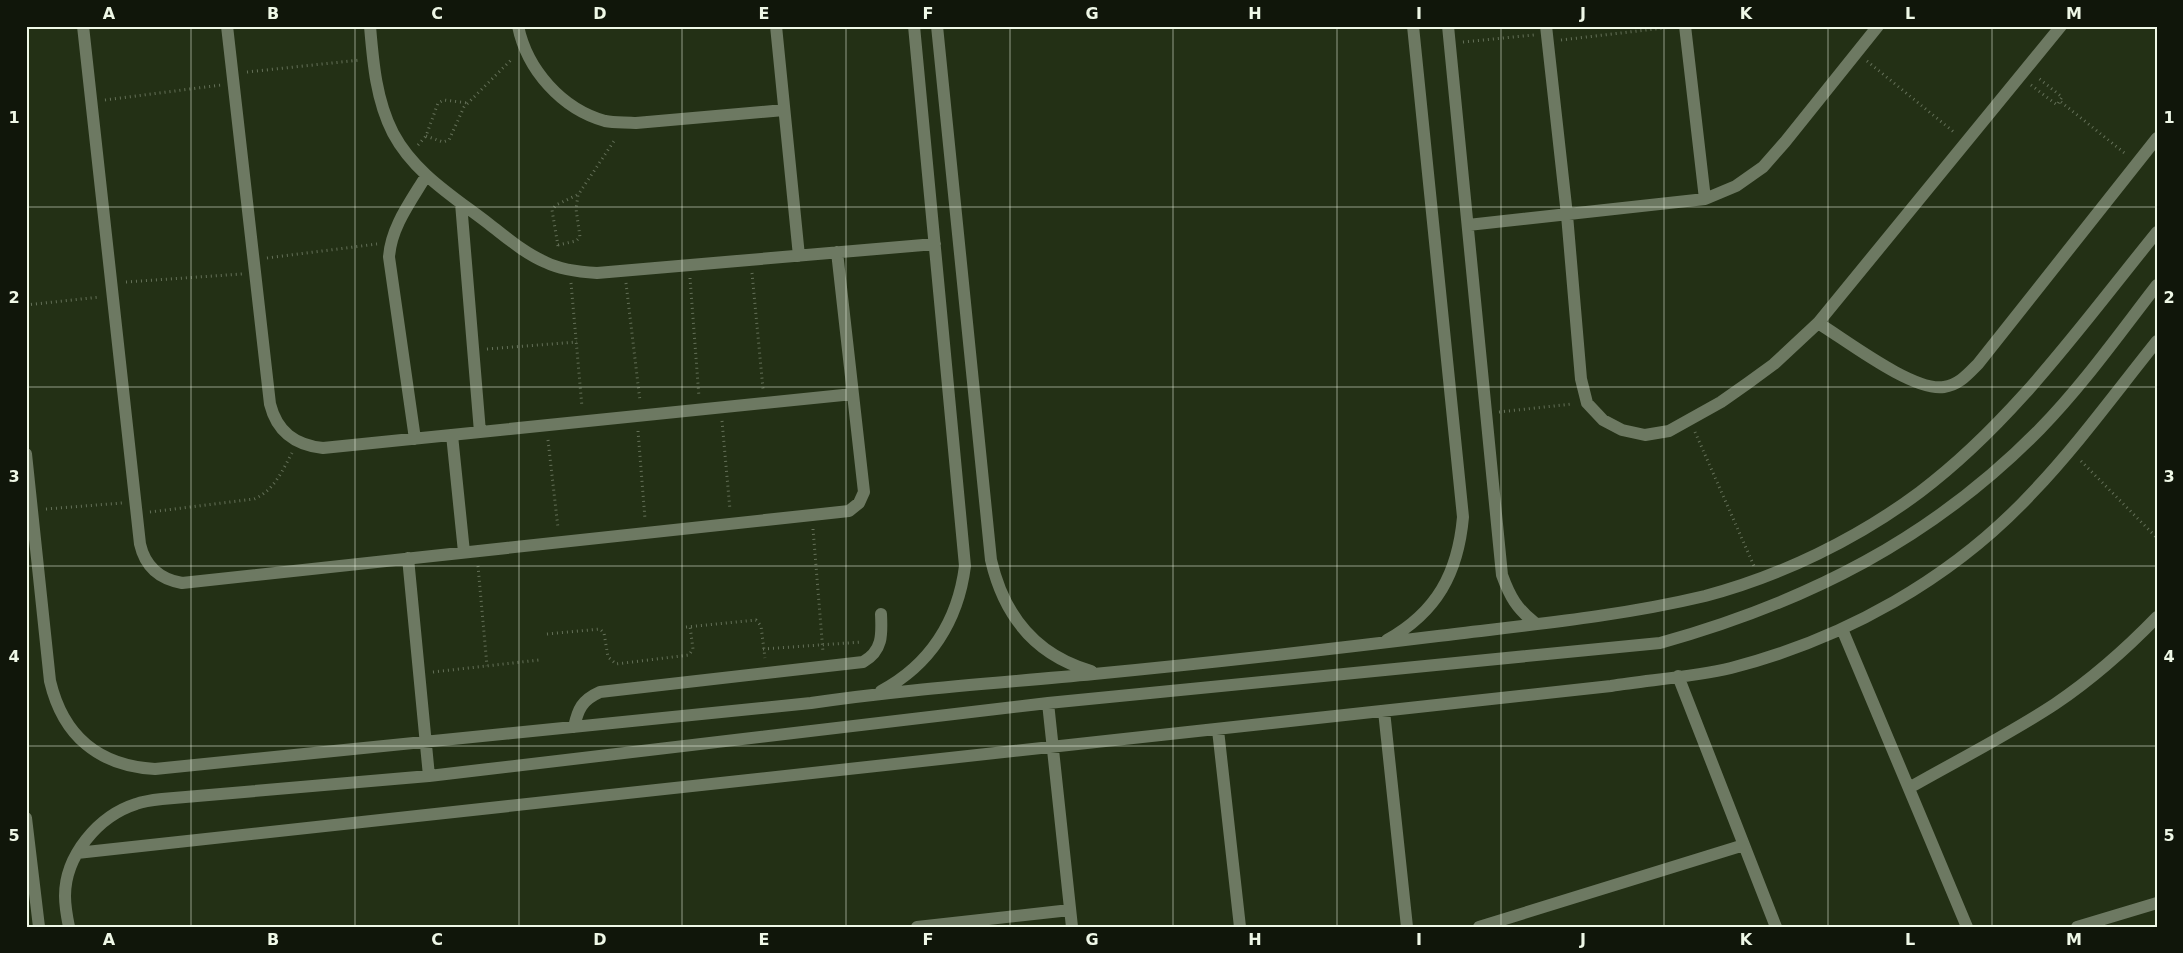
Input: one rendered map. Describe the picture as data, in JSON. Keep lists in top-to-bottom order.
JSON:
{
  "grid": {
    "columns": [
      "A",
      "B",
      "C",
      "D",
      "E",
      "F",
      "G",
      "H",
      "I",
      "J",
      "K",
      "L",
      "M"
    ],
    "rows": [
      "1",
      "2",
      "3",
      "4",
      "5"
    ]
  }
}
